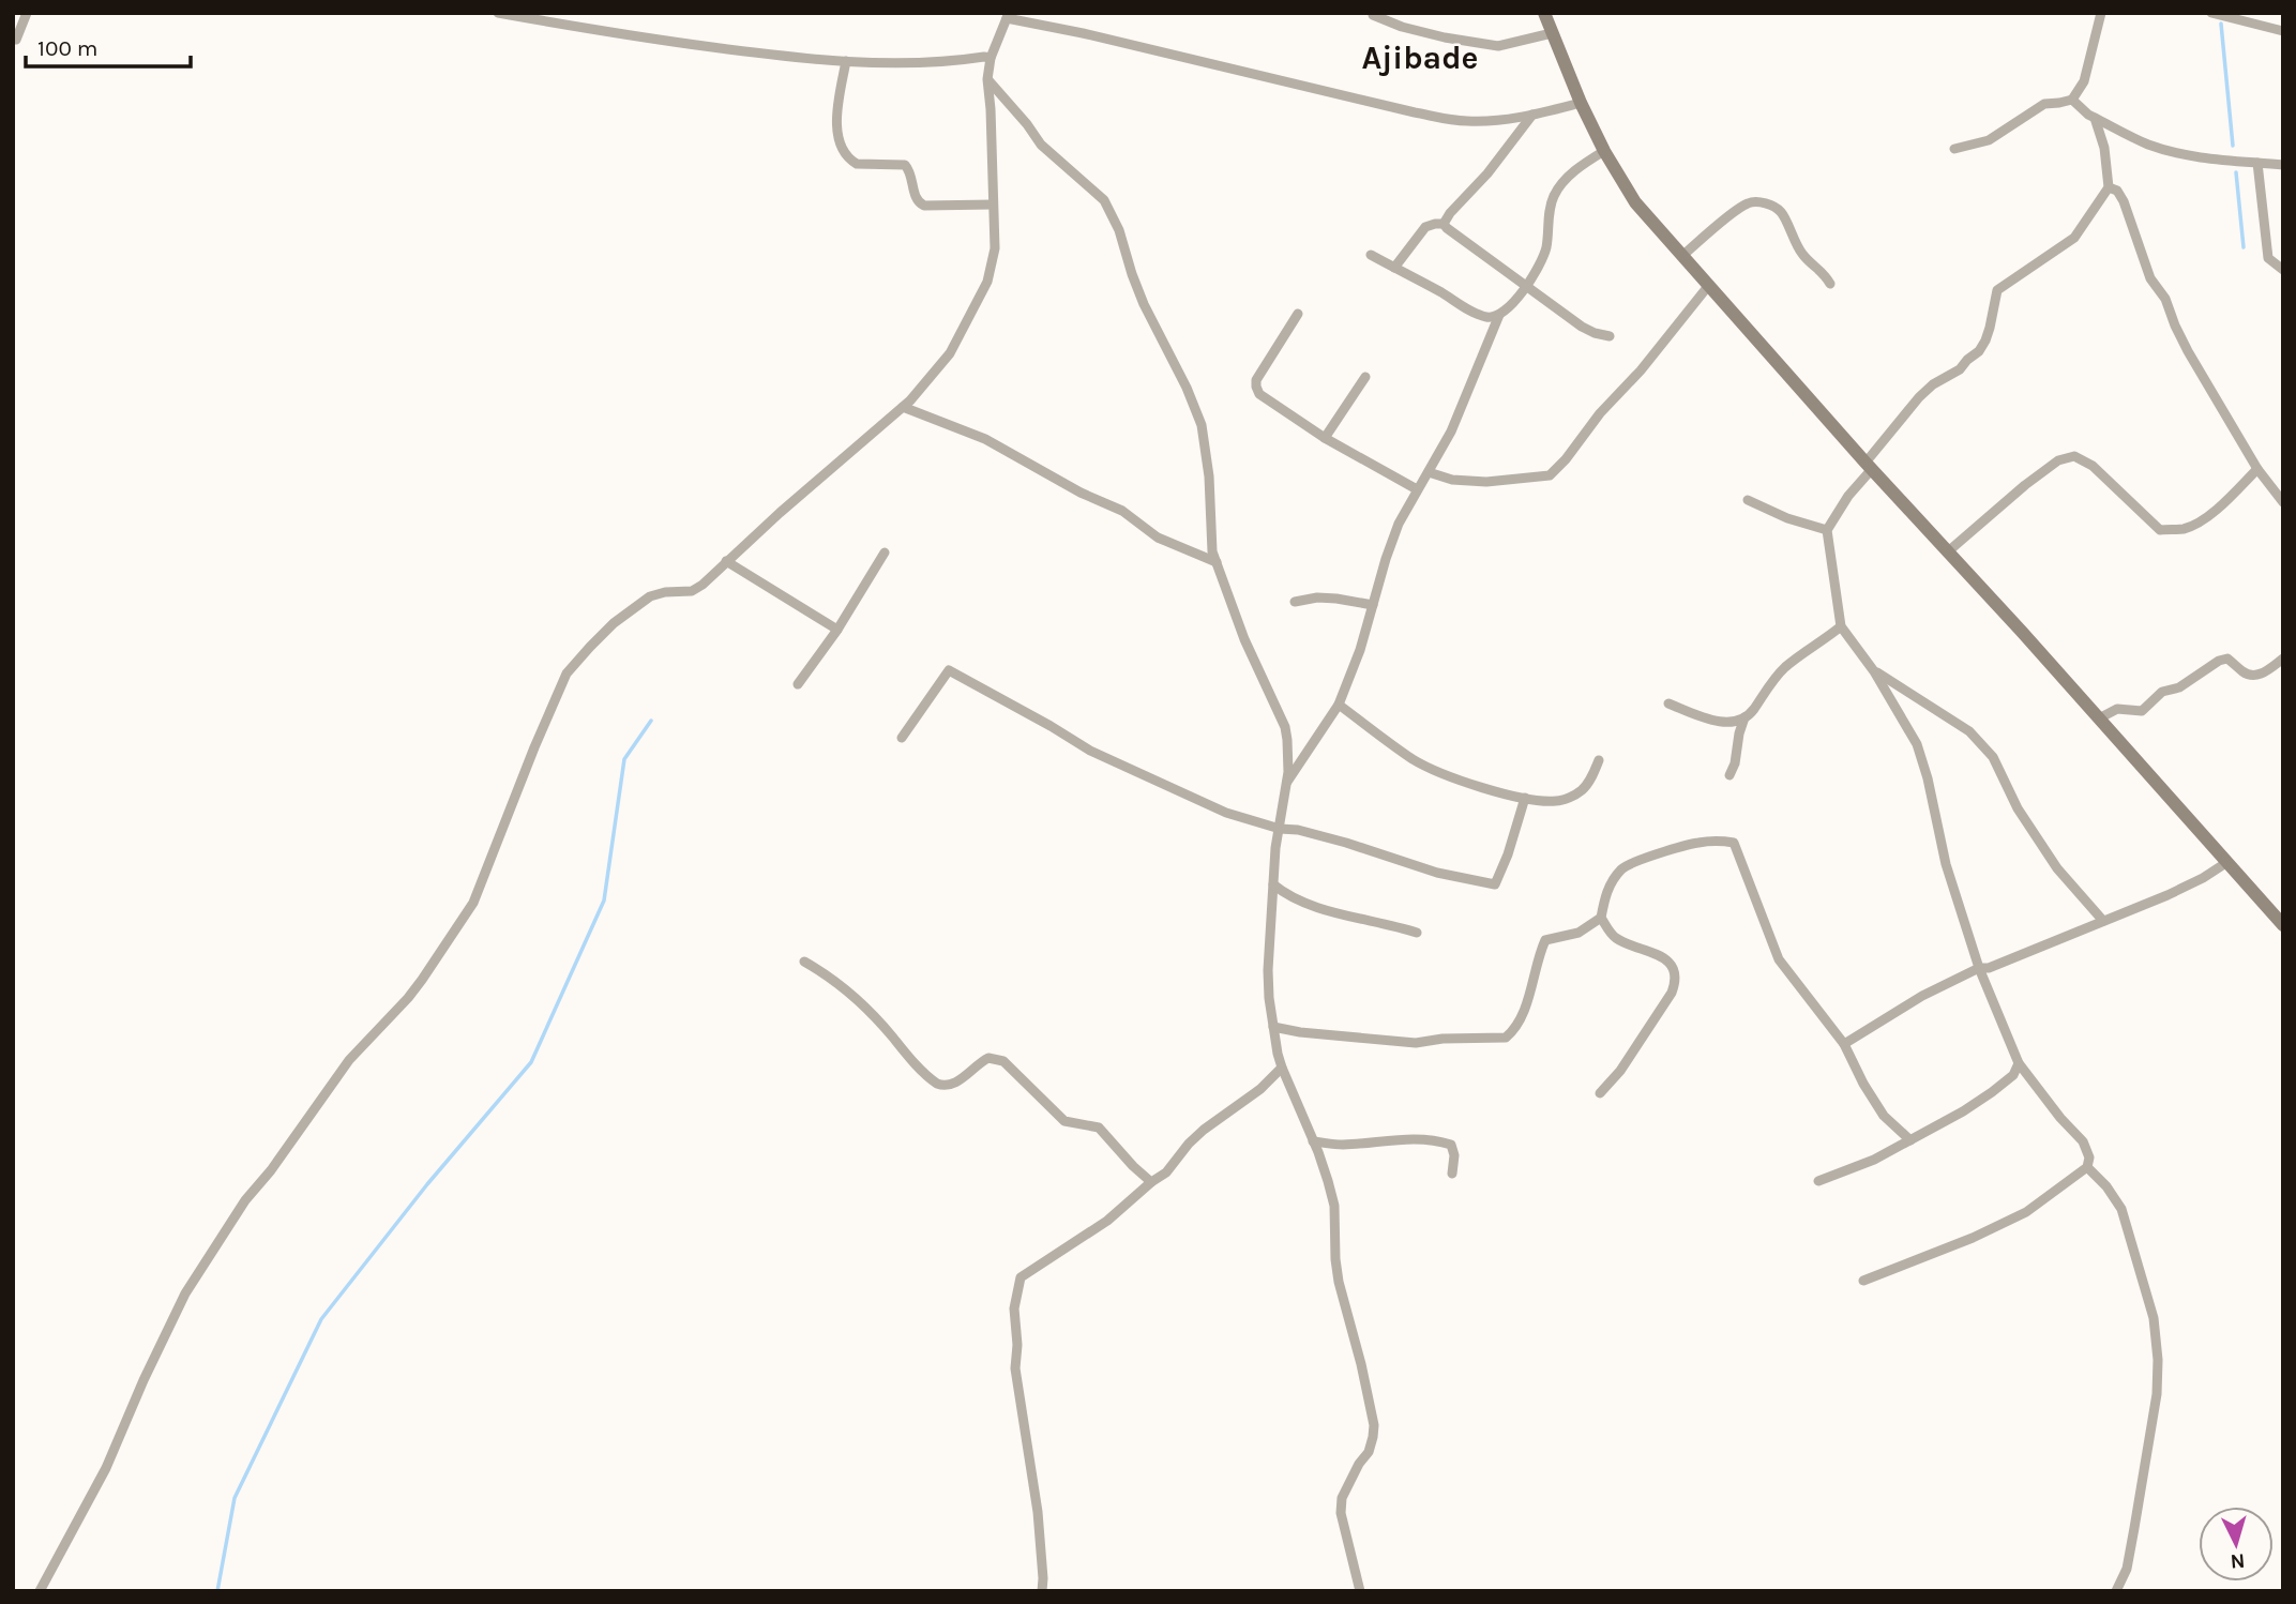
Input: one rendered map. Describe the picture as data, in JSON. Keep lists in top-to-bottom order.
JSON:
{
  "districts": ["Ajibade"],
  "scale_bar": "100 m",
  "north": "bottom"
}
